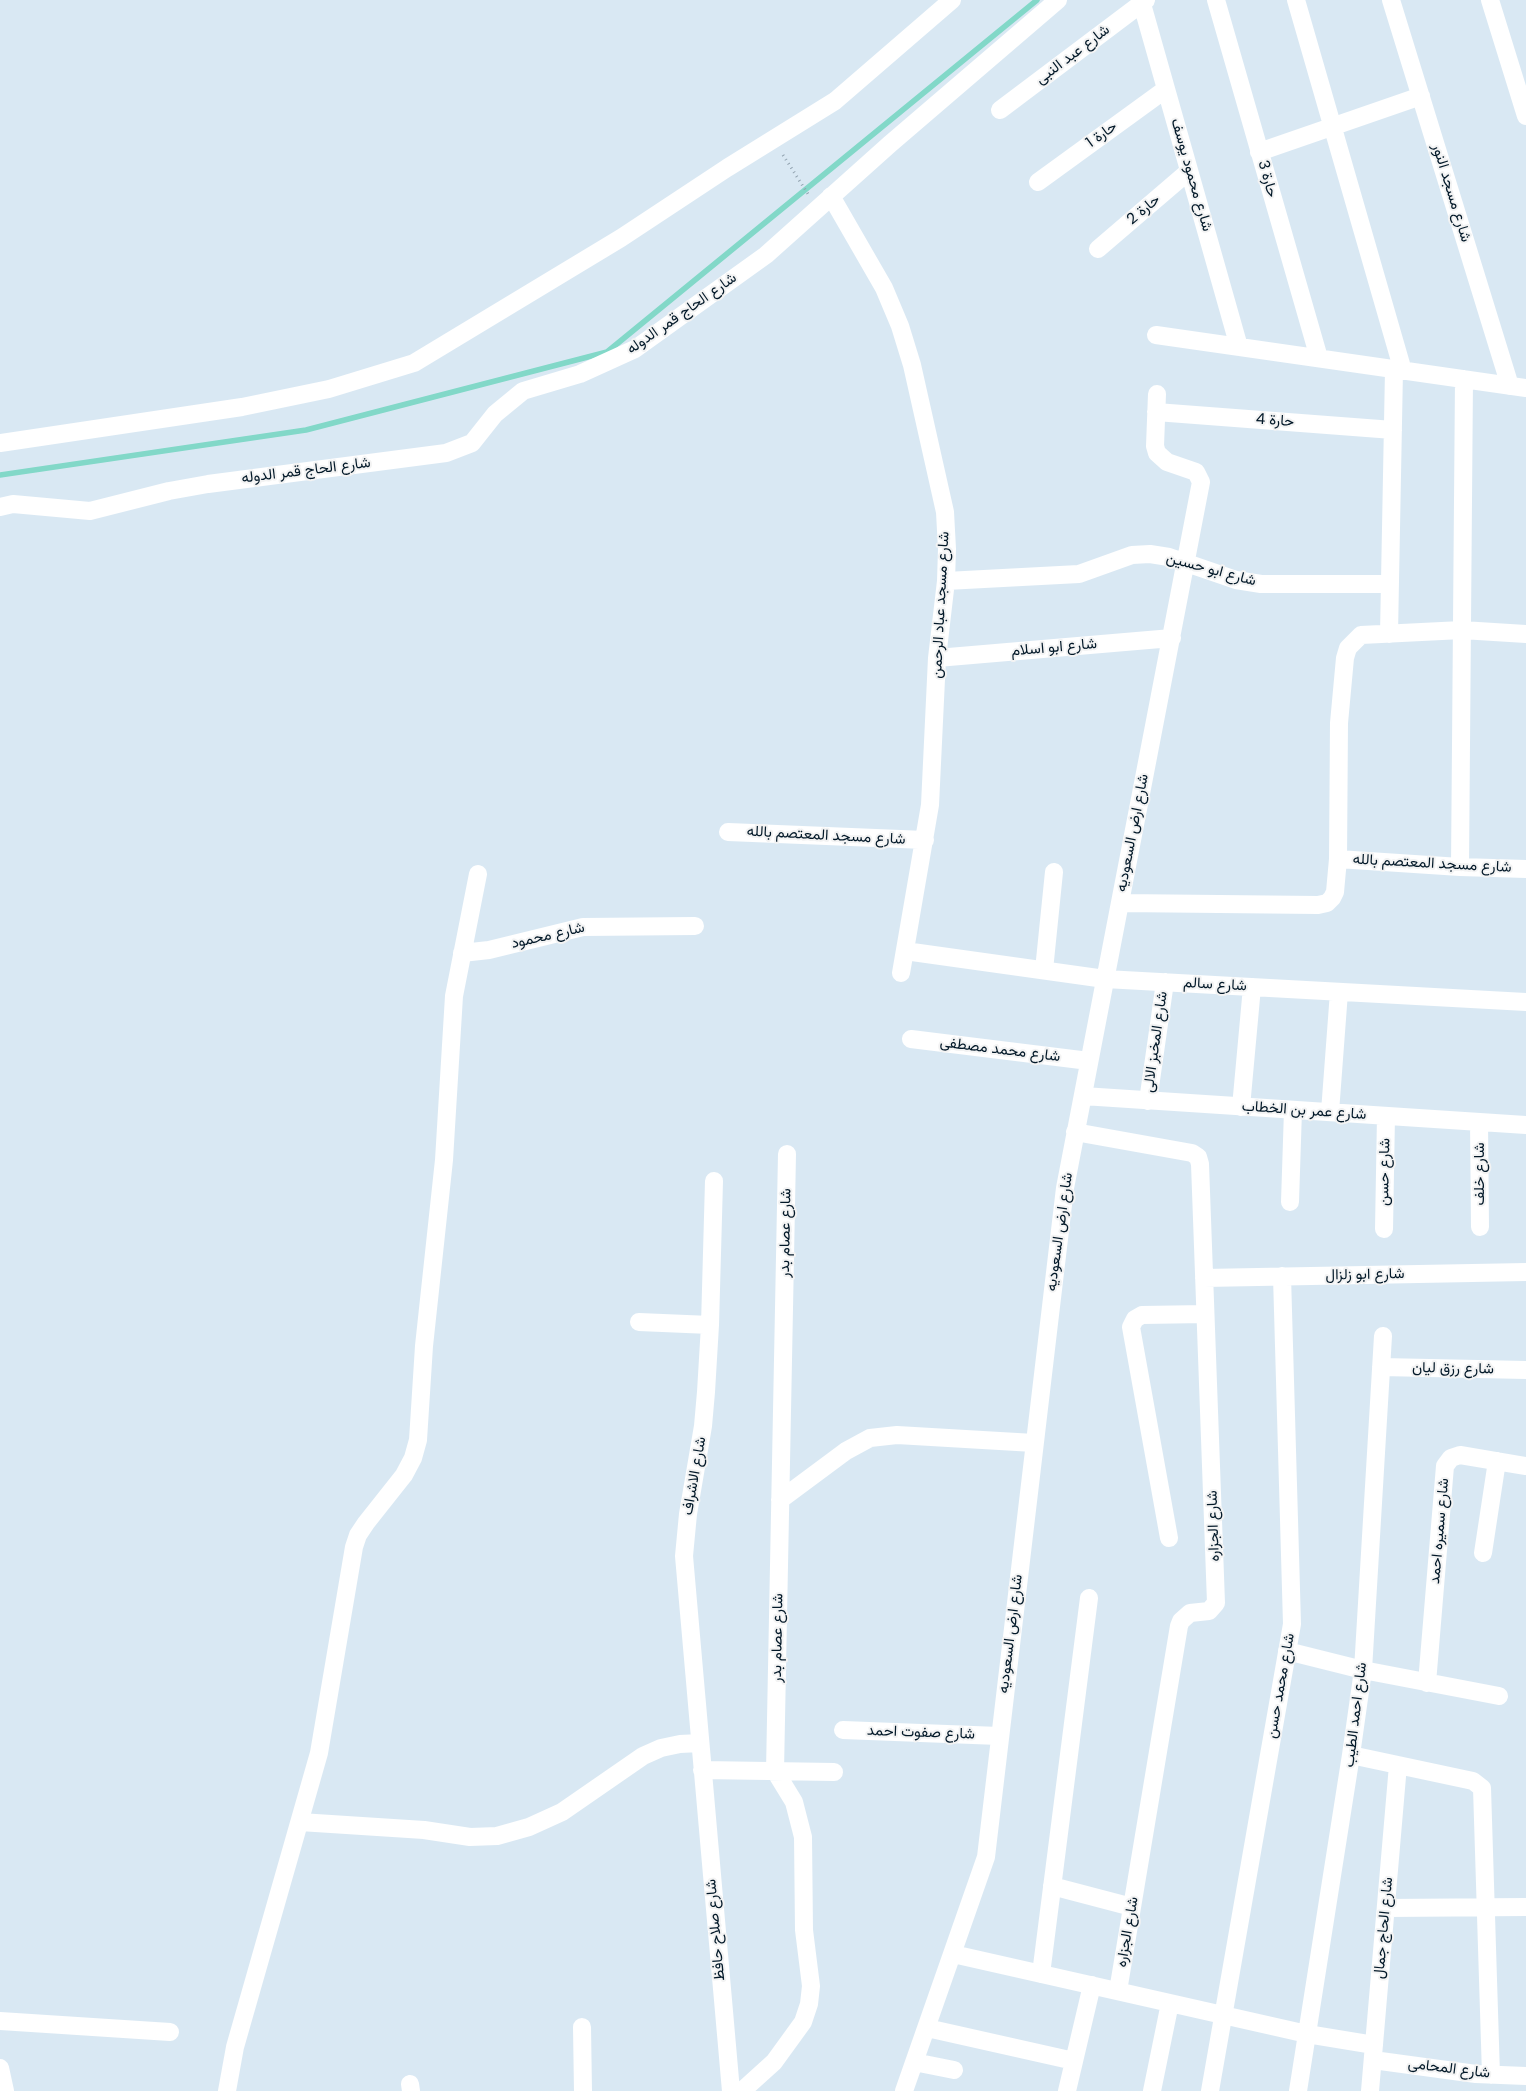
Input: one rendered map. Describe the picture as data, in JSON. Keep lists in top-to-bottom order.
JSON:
{
  "streets": {
    "street": [
      "شارع عبد النبى",
      "حارة 1",
      "شارع محمود يوسف",
      "حارة 3",
      "شارع مسجد النور",
      "حارة 2",
      "شارع الحاج قمر الدوله",
      "حارة 4",
      "شارع ابو حسين",
      "شارع مسجد عباد الرحمن",
      "شارع ابو اسلام",
      "شارع ارض السعوديه",
      "شارع مسجد المعتصم بالله",
      "شارع محمود",
      "شارع سالم",
      "شارع المخبز الالى",
      "شارع محمد مصطفى",
      "شارع عمر بن الخطاب",
      "شارع حسن",
      "شارع خلف",
      "شارع عصام بدر",
      "شارع ابو زلزال",
      "شارع رزق ليان",
      "شارع الاشراف",
      "شارع الجزاره",
      "شارع سميره احمد",
      "شارع محمد حسن",
      "شارع احمد الطيب",
      "شارع صفوت احمد",
      "شارع الحاج جمال",
      "شارع صلاح حافظ",
      "شارع المحامى"
    ]
  },
  "crossings": [
    ["شارع عبد النبى", "شارع محمود يوسف"],
    ["حارة 1", "شارع محمود يوسف"],
    ["شارع محمود يوسف", "حارة 2"],
    ["شارع الحاج قمر الدوله", "شارع مسجد عباد الرحمن"],
    ["حارة 4", "شارع ارض السعوديه"],
    ["شارع ابو حسين", "شارع مسجد عباد الرحمن"],
    ["شارع ابو حسين", "شارع ارض السعوديه"],
    ["شارع مسجد عباد الرحمن", "شارع ابو اسلام"],
    ["شارع مسجد عباد الرحمن", "شارع مسجد المعتصم بالله"],
    ["شارع مسجد عباد الرحمن", "شارع سالم"],
    ["شارع ابو اسلام", "شارع ارض السعوديه"],
    ["شارع ارض السعوديه", "شارع سالم"],
    ["شارع ارض السعوديه", "شارع محمد مصطفى"],
    ["شارع ارض السعوديه", "شارع عمر بن الخطاب"],
    ["شارع ارض السعوديه", "شارع الجزاره"],
    ["شارع ارض السعوديه", "شارع صفوت احمد"],
    ["شارع ارض السعوديه", "شارع المحامى"],
    ["شارع سالم", "شارع المخبز الالى"],
    ["شارع المخبز الالى", "شارع عمر بن الخطاب"],
    ["شارع عمر بن الخطاب", "شارع حسن"],
    ["شارع عمر بن الخطاب", "شارع خلف"],
    ["شارع ابو زلزال", "شارع الجزاره"],
    ["شارع ابو زلزال", "شارع محمد حسن"],
    ["شارع رزق ليان", "شارع احمد الطيب"],
    ["شارع الاشراف", "شارع صلاح حافظ"],
    ["شارع الجزاره", "شارع المحامى"],
    ["شارع محمد حسن", "شارع المحامى"],
    ["شارع احمد الطيب", "شارع المحامى"],
    ["شارع الحاج جمال", "شارع المحامى"]
  ]
}
